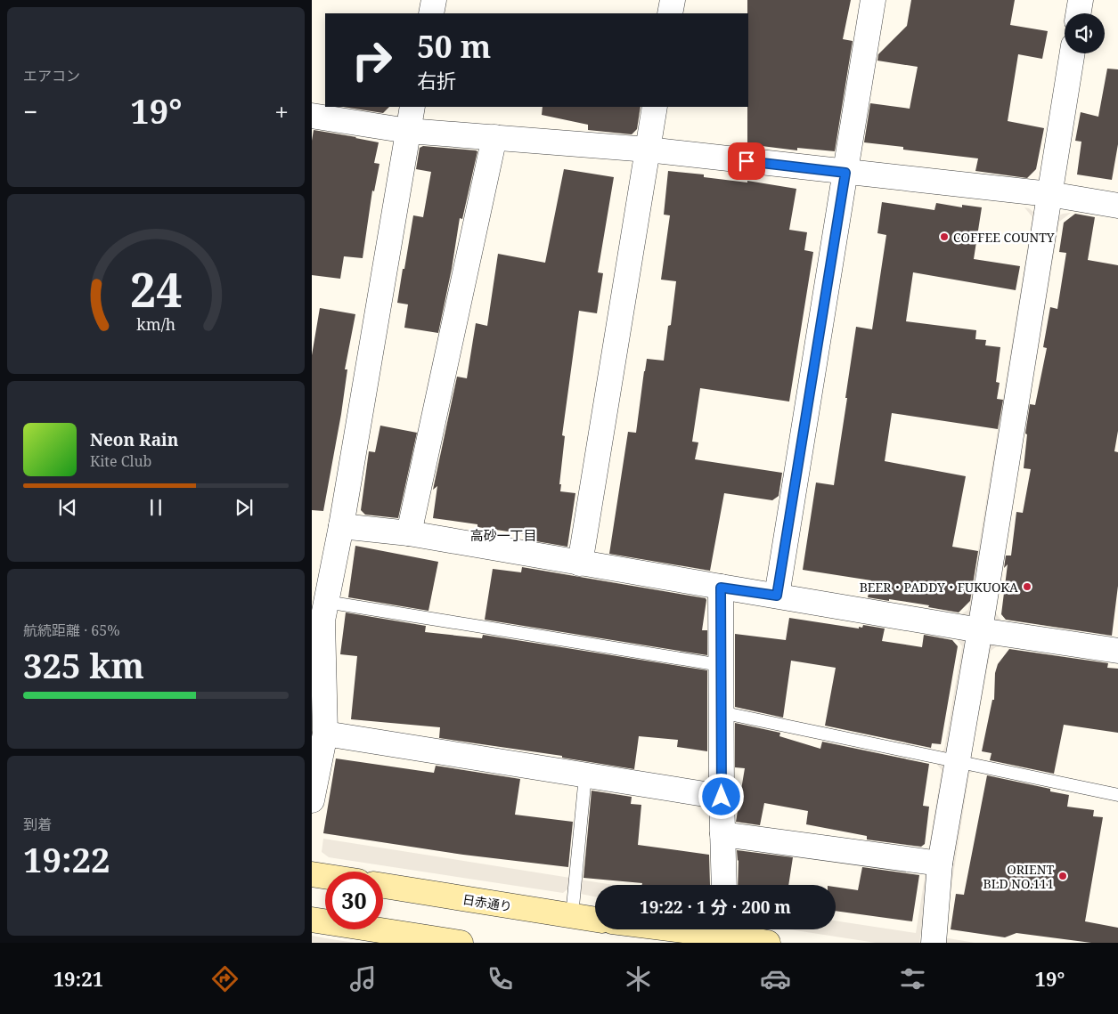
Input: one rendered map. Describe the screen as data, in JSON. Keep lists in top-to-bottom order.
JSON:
{
  "streets": {
    "main road": ["日赤通り"]
  },
  "districts": ["高砂一丁目"],
  "places": ["COFFEE COUNTY", "BEER・PADDY・FUKUOKA", "ORIENT BLD NO.111"],
  "page": {
    "tile": [
      "エアコン",
      ["航続距離 · 65%", "325 km"],
      ["到着", "19:22"]
    ],
    "turn": ["50 m", "右折"],
    "heat": ["−", "19°", "+"],
    "song": ["Neon Rain", "Kite Club"],
    "limit": "30",
    "trip": "19:22 · 1 分 · 200 m",
    "tabs": ["19:21", "19°"],
    "gauge": ["24", "km/h"]
  }
}
